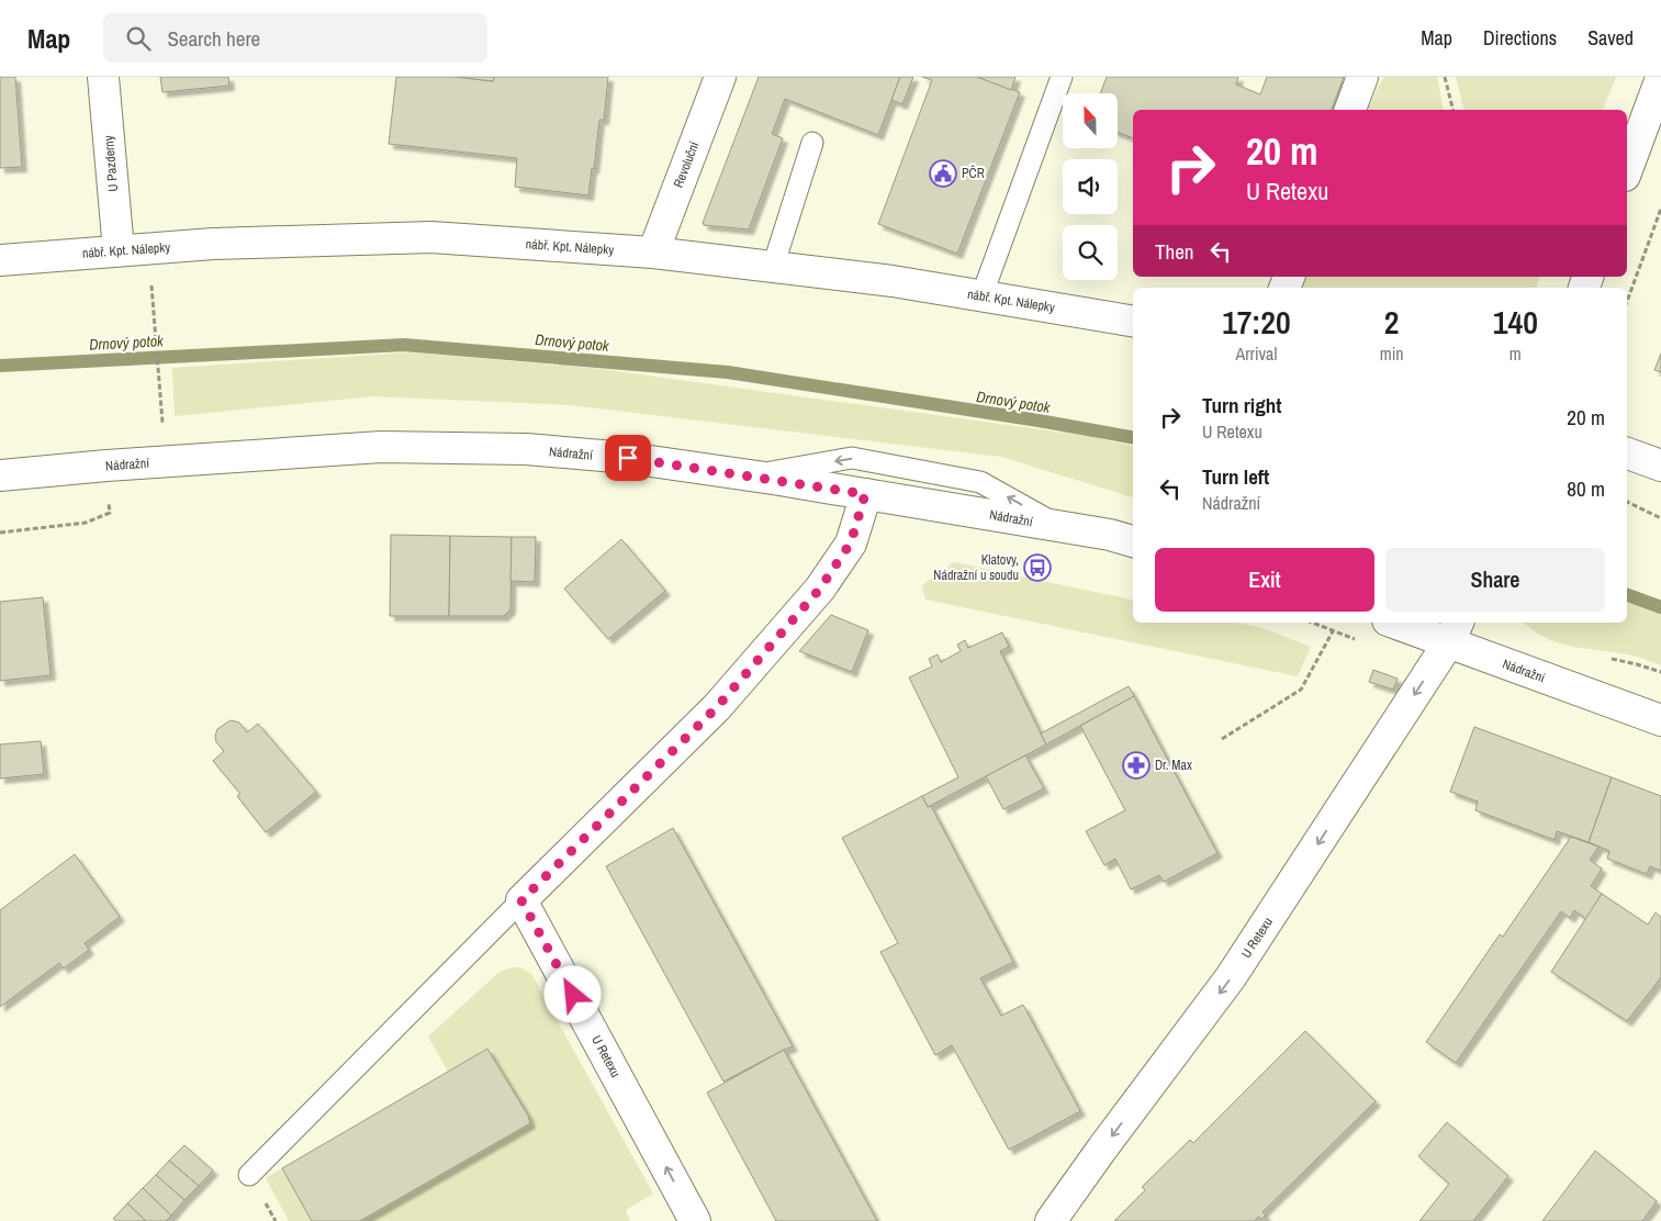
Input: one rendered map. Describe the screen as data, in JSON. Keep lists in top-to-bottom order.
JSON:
{
  "streets": {
    "street": [
      "U Pazderny",
      "Revoluční",
      "nábř. Kpt. Nálepky",
      "Nádražní",
      "U Retexu"
    ]
  },
  "crossings": [
    ["U Pazderny", "nábř. Kpt. Nálepky"],
    ["Revoluční", "nábř. Kpt. Nálepky"],
    ["Nádražní", "U Retexu"]
  ],
  "water": ["Drnový potok"],
  "places": {
    "public building": ["PČR"],
    "bus stop": ["Klatovy, Nádražní u soudu"],
    "pharmacy": ["Dr. Max"]
  },
  "north": "top",
  "page": {
    "header": "Map",
    "search": "Search here",
    "nav": ["Map", "Directions", "Saved"],
    "turn": ["20 m", "U Retexu"],
    "then": "Then",
    "eta": [
      "17:20",
      "Arrival",
      "2",
      "min",
      "140",
      "m"
    ],
    "list": [
      {
        "name": "Turn right",
        "note": "U Retexu",
        "value": "20 m"
      },
      {
        "name": "Turn left",
        "note": "Nádražní",
        "value": "80 m"
      }
    ],
    "buttons": ["Exit", "Share"]
  }
}
